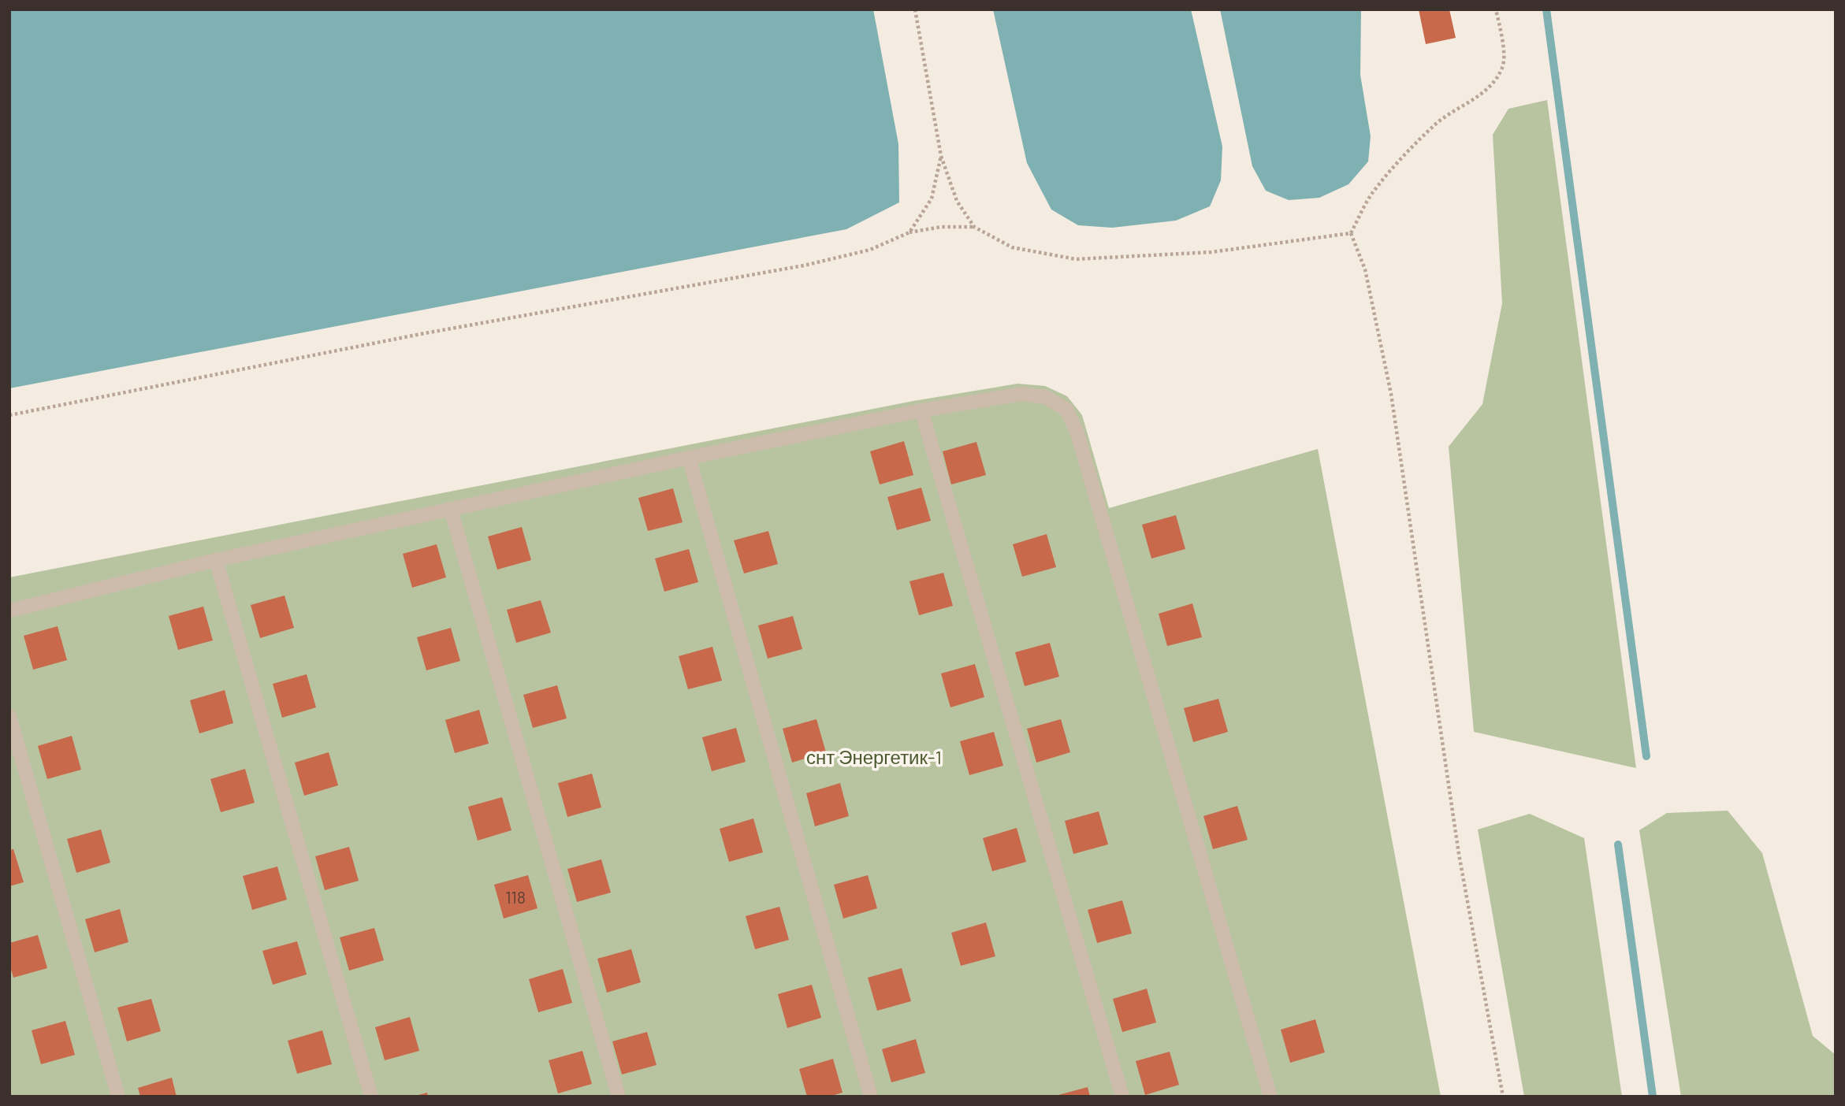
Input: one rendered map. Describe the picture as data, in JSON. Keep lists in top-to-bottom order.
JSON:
{
  "parks": ["снт Энергетик-1"],
  "house_numbers": ["118"]
}
